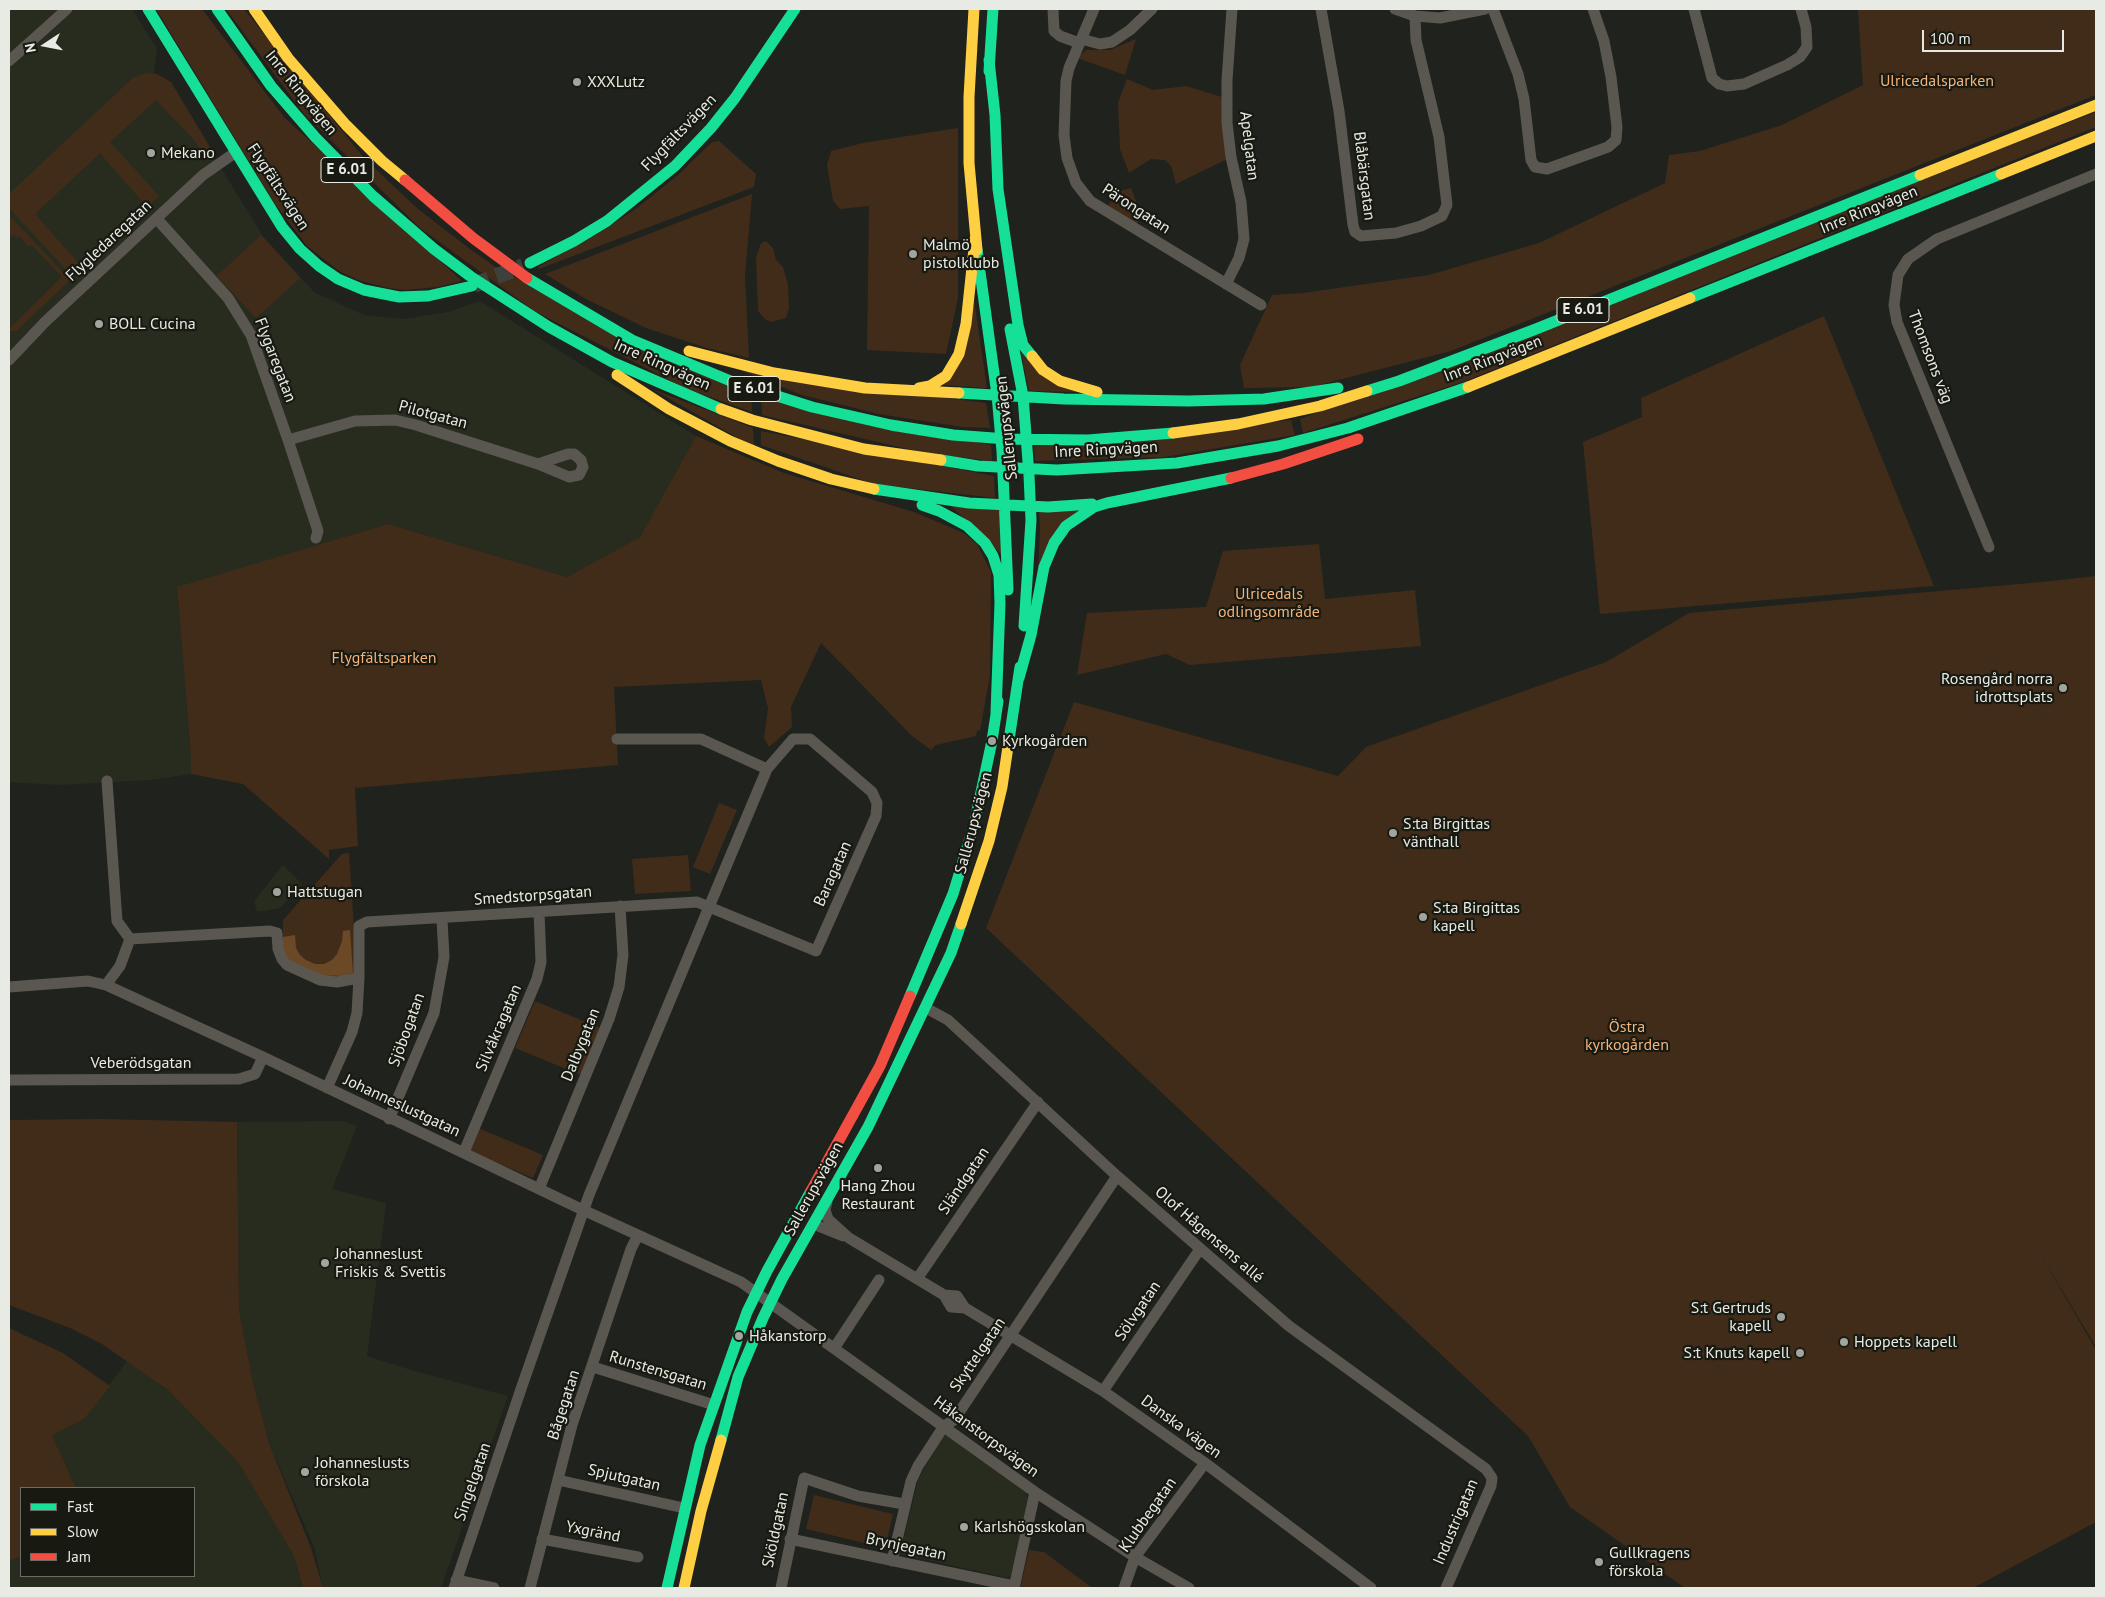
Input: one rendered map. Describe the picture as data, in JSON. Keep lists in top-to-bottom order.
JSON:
{
  "streets": {
    "main road": [
      "Inre Ringvägen",
      "Flygfältsvägen",
      "E 6.01",
      "Sallerupsvägen"
    ],
    "street": [
      "Apelgatan",
      "Blåbärsgatan",
      "Pärongatan",
      "Flygledaregatan",
      "Thomsons väg",
      "Flygaregatan",
      "Pilotgatan",
      "Baragatan",
      "Smedstorpsgatan",
      "Silvåkragatan",
      "Sjöbogatan",
      "Dalbygatan",
      "Veberödsgatan",
      "Johanneslustgatan",
      "Sländgatan",
      "Olof Hågensens allé",
      "Sölvgatan",
      "Skyttelgatan",
      "Runstensgatan",
      "Bågegatan",
      "Danska vägen",
      "Håkanstorpsvägen",
      "Spjutgatan",
      "Singelgatan",
      "Klubbegatan",
      "Industrigatan",
      "Sköldgatan",
      "Yxgränd",
      "Brynjegatan"
    ]
  },
  "crossings": [
    ["Flygfältsvägen", "Flygledaregatan"],
    ["Apelgatan", "Pärongatan"],
    ["Flygledaregatan", "Flygaregatan"],
    ["Flygaregatan", "Pilotgatan"],
    ["Sallerupsvägen", "Johanneslustgatan"],
    ["Sallerupsvägen", "Olof Hågensens allé"],
    ["Sallerupsvägen", "Runstensgatan"],
    ["Sallerupsvägen", "Danska vägen"],
    ["Sallerupsvägen", "Håkanstorpsvägen"],
    ["Sallerupsvägen", "Spjutgatan"],
    ["Baragatan", "Smedstorpsgatan"],
    ["Baragatan", "Singelgatan"],
    ["Smedstorpsgatan", "Silvåkragatan"],
    ["Smedstorpsgatan", "Sjöbogatan"],
    ["Smedstorpsgatan", "Dalbygatan"],
    ["Smedstorpsgatan", "Singelgatan"],
    ["Silvåkragatan", "Johanneslustgatan"],
    ["Sjöbogatan", "Johanneslustgatan"],
    ["Dalbygatan", "Johanneslustgatan"],
    ["Veberödsgatan", "Johanneslustgatan"],
    ["Johanneslustgatan", "Bågegatan"],
    ["Johanneslustgatan", "Håkanstorpsvägen"],
    ["Johanneslustgatan", "Singelgatan"],
    ["Sländgatan", "Olof Hågensens allé"],
    ["Sländgatan", "Danska vägen"],
    ["Olof Hågensens allé", "Sölvgatan"],
    ["Olof Hågensens allé", "Skyttelgatan"],
    ["Olof Hågensens allé", "Industrigatan"],
    ["Sölvgatan", "Danska vägen"],
    ["Skyttelgatan", "Danska vägen"],
    ["Skyttelgatan", "Håkanstorpsvägen"],
    ["Skyttelgatan", "Sköldgatan"],
    ["Skyttelgatan", "Brynjegatan"],
    ["Runstensgatan", "Bågegatan"],
    ["Bågegatan", "Spjutgatan"],
    ["Bågegatan", "Yxgränd"],
    ["Danska vägen", "Klubbegatan"],
    ["Håkanstorpsvägen", "Klubbegatan"],
    ["Sköldgatan", "Brynjegatan"]
  ],
  "parks": [
    "Ulricedalsparken",
    "Ulricedals odlingsområde",
    "Flygfältsparken",
    "Östra kyrkogården"
  ],
  "places": [
    "XXXLutz",
    "Mekano",
    "Malmö pistolklubb",
    "BOLL Cucina",
    "Rosengård norra idrottsplats",
    "Kyrkogården",
    "S:ta Birgittas vänthall",
    "Hattstugan",
    "S:ta Birgittas kapell",
    "Hang Zhou Restaurant",
    "Johanneslust Friskis & Svettis",
    "S:t Gertruds kapell",
    "Håkanstorp",
    "Hoppets kapell",
    "S:t Knuts kapell",
    "Johanneslusts förskola",
    "Karlshögsskolan",
    "Gullkragens förskola"
  ],
  "legend": ["Fast", "Slow", "Jam"],
  "scale_bar": "100 m",
  "north": "left"
}
